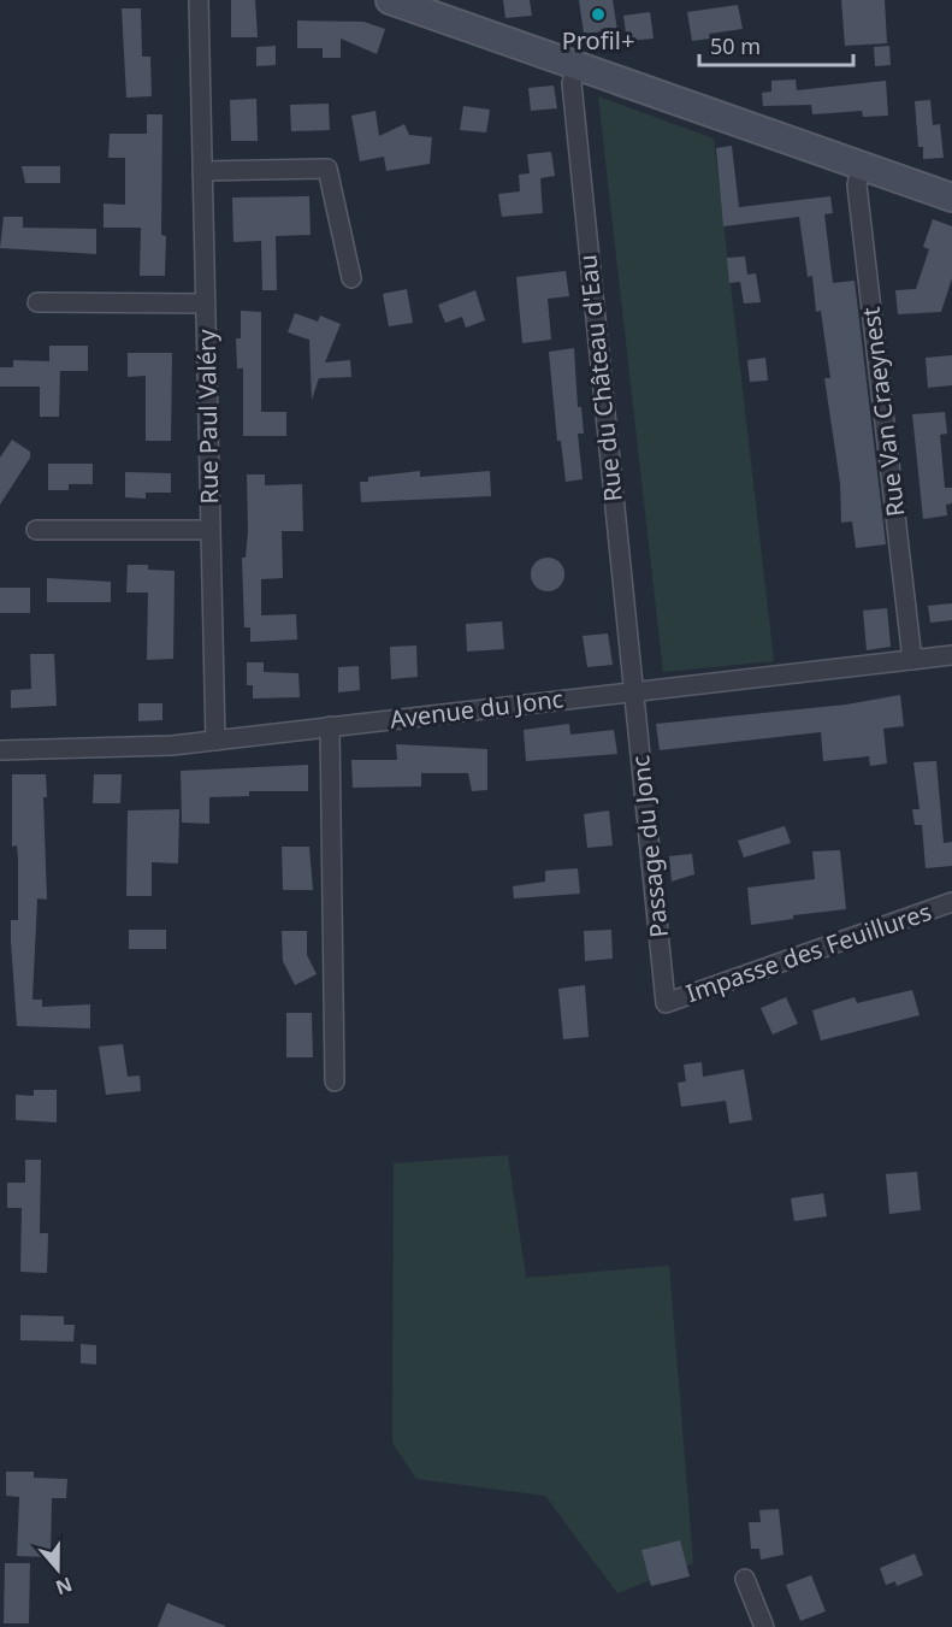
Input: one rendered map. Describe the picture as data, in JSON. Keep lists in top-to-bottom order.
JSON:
{
  "streets": {
    "street": [
      "Rue du Château d'Eau",
      "Rue Van Craeynest",
      "Rue Paul Valéry",
      "Avenue du Jonc",
      "Passage du Jonc",
      "Impasse des Feuillures"
    ]
  },
  "crossings": [
    ["Rue du Château d'Eau", "Avenue du Jonc"],
    ["Rue du Château d'Eau", "Passage du Jonc"],
    ["Rue Van Craeynest", "Avenue du Jonc"],
    ["Rue Paul Valéry", "Avenue du Jonc"],
    ["Avenue du Jonc", "Passage du Jonc"],
    ["Passage du Jonc", "Impasse des Feuillures"]
  ],
  "places": ["Profil+"],
  "scale_bar": "50 m",
  "north": "bottom"
}
